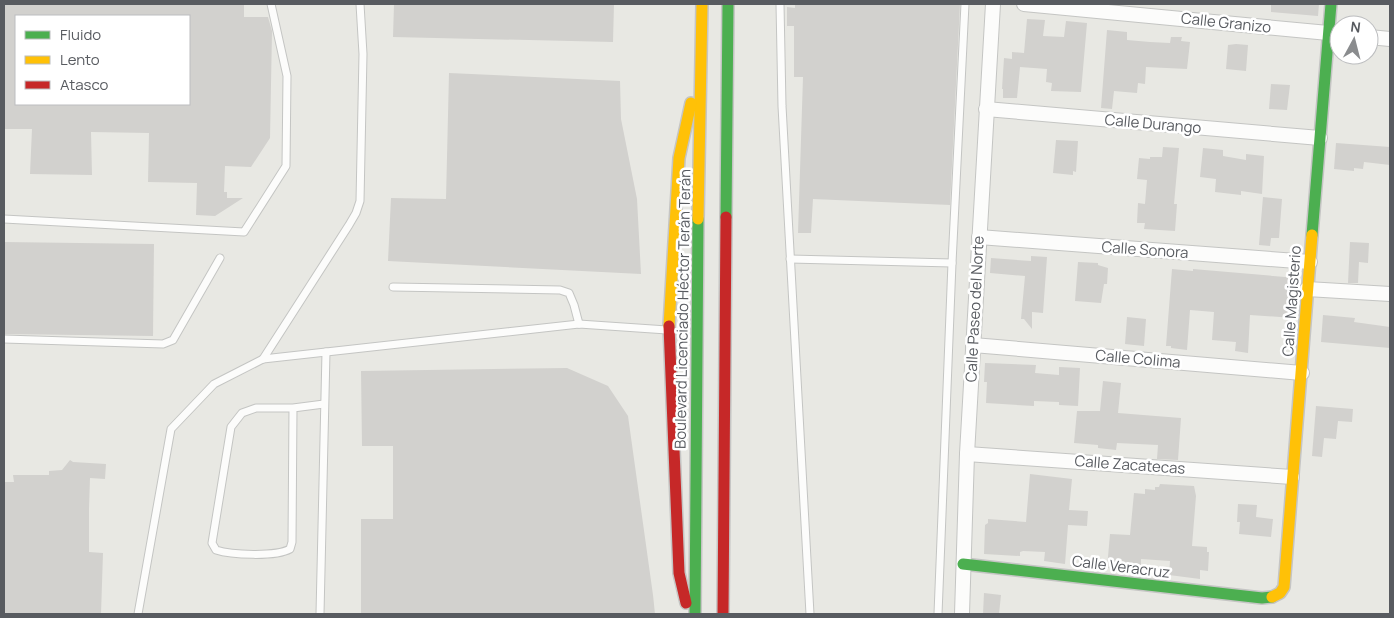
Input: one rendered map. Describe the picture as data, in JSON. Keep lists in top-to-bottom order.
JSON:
{
  "streets": {
    "main road": ["Calle Magisterio", "Boulevard Licenciado Héctor Terán Terán", "Calle Veracruz"],
    "street": [
      "Calle Granizo",
      "Calle Durango",
      "Calle Sonora",
      "Calle Paseo del Norte",
      "Calle Colima",
      "Calle Zacatecas"
    ]
  },
  "crossings": [
    ["Calle Durango", "Calle Magisterio"],
    ["Calle Durango", "Calle Paseo del Norte"],
    ["Calle Sonora", "Calle Magisterio"],
    ["Calle Sonora", "Calle Paseo del Norte"],
    ["Calle Magisterio", "Calle Colima"],
    ["Calle Magisterio", "Calle Zacatecas"],
    ["Calle Magisterio", "Calle Veracruz"],
    ["Calle Paseo del Norte", "Calle Colima"],
    ["Calle Paseo del Norte", "Calle Zacatecas"],
    ["Calle Paseo del Norte", "Calle Veracruz"]
  ],
  "legend": ["Fluido", "Lento", "Atasco"],
  "north": "top"
}
